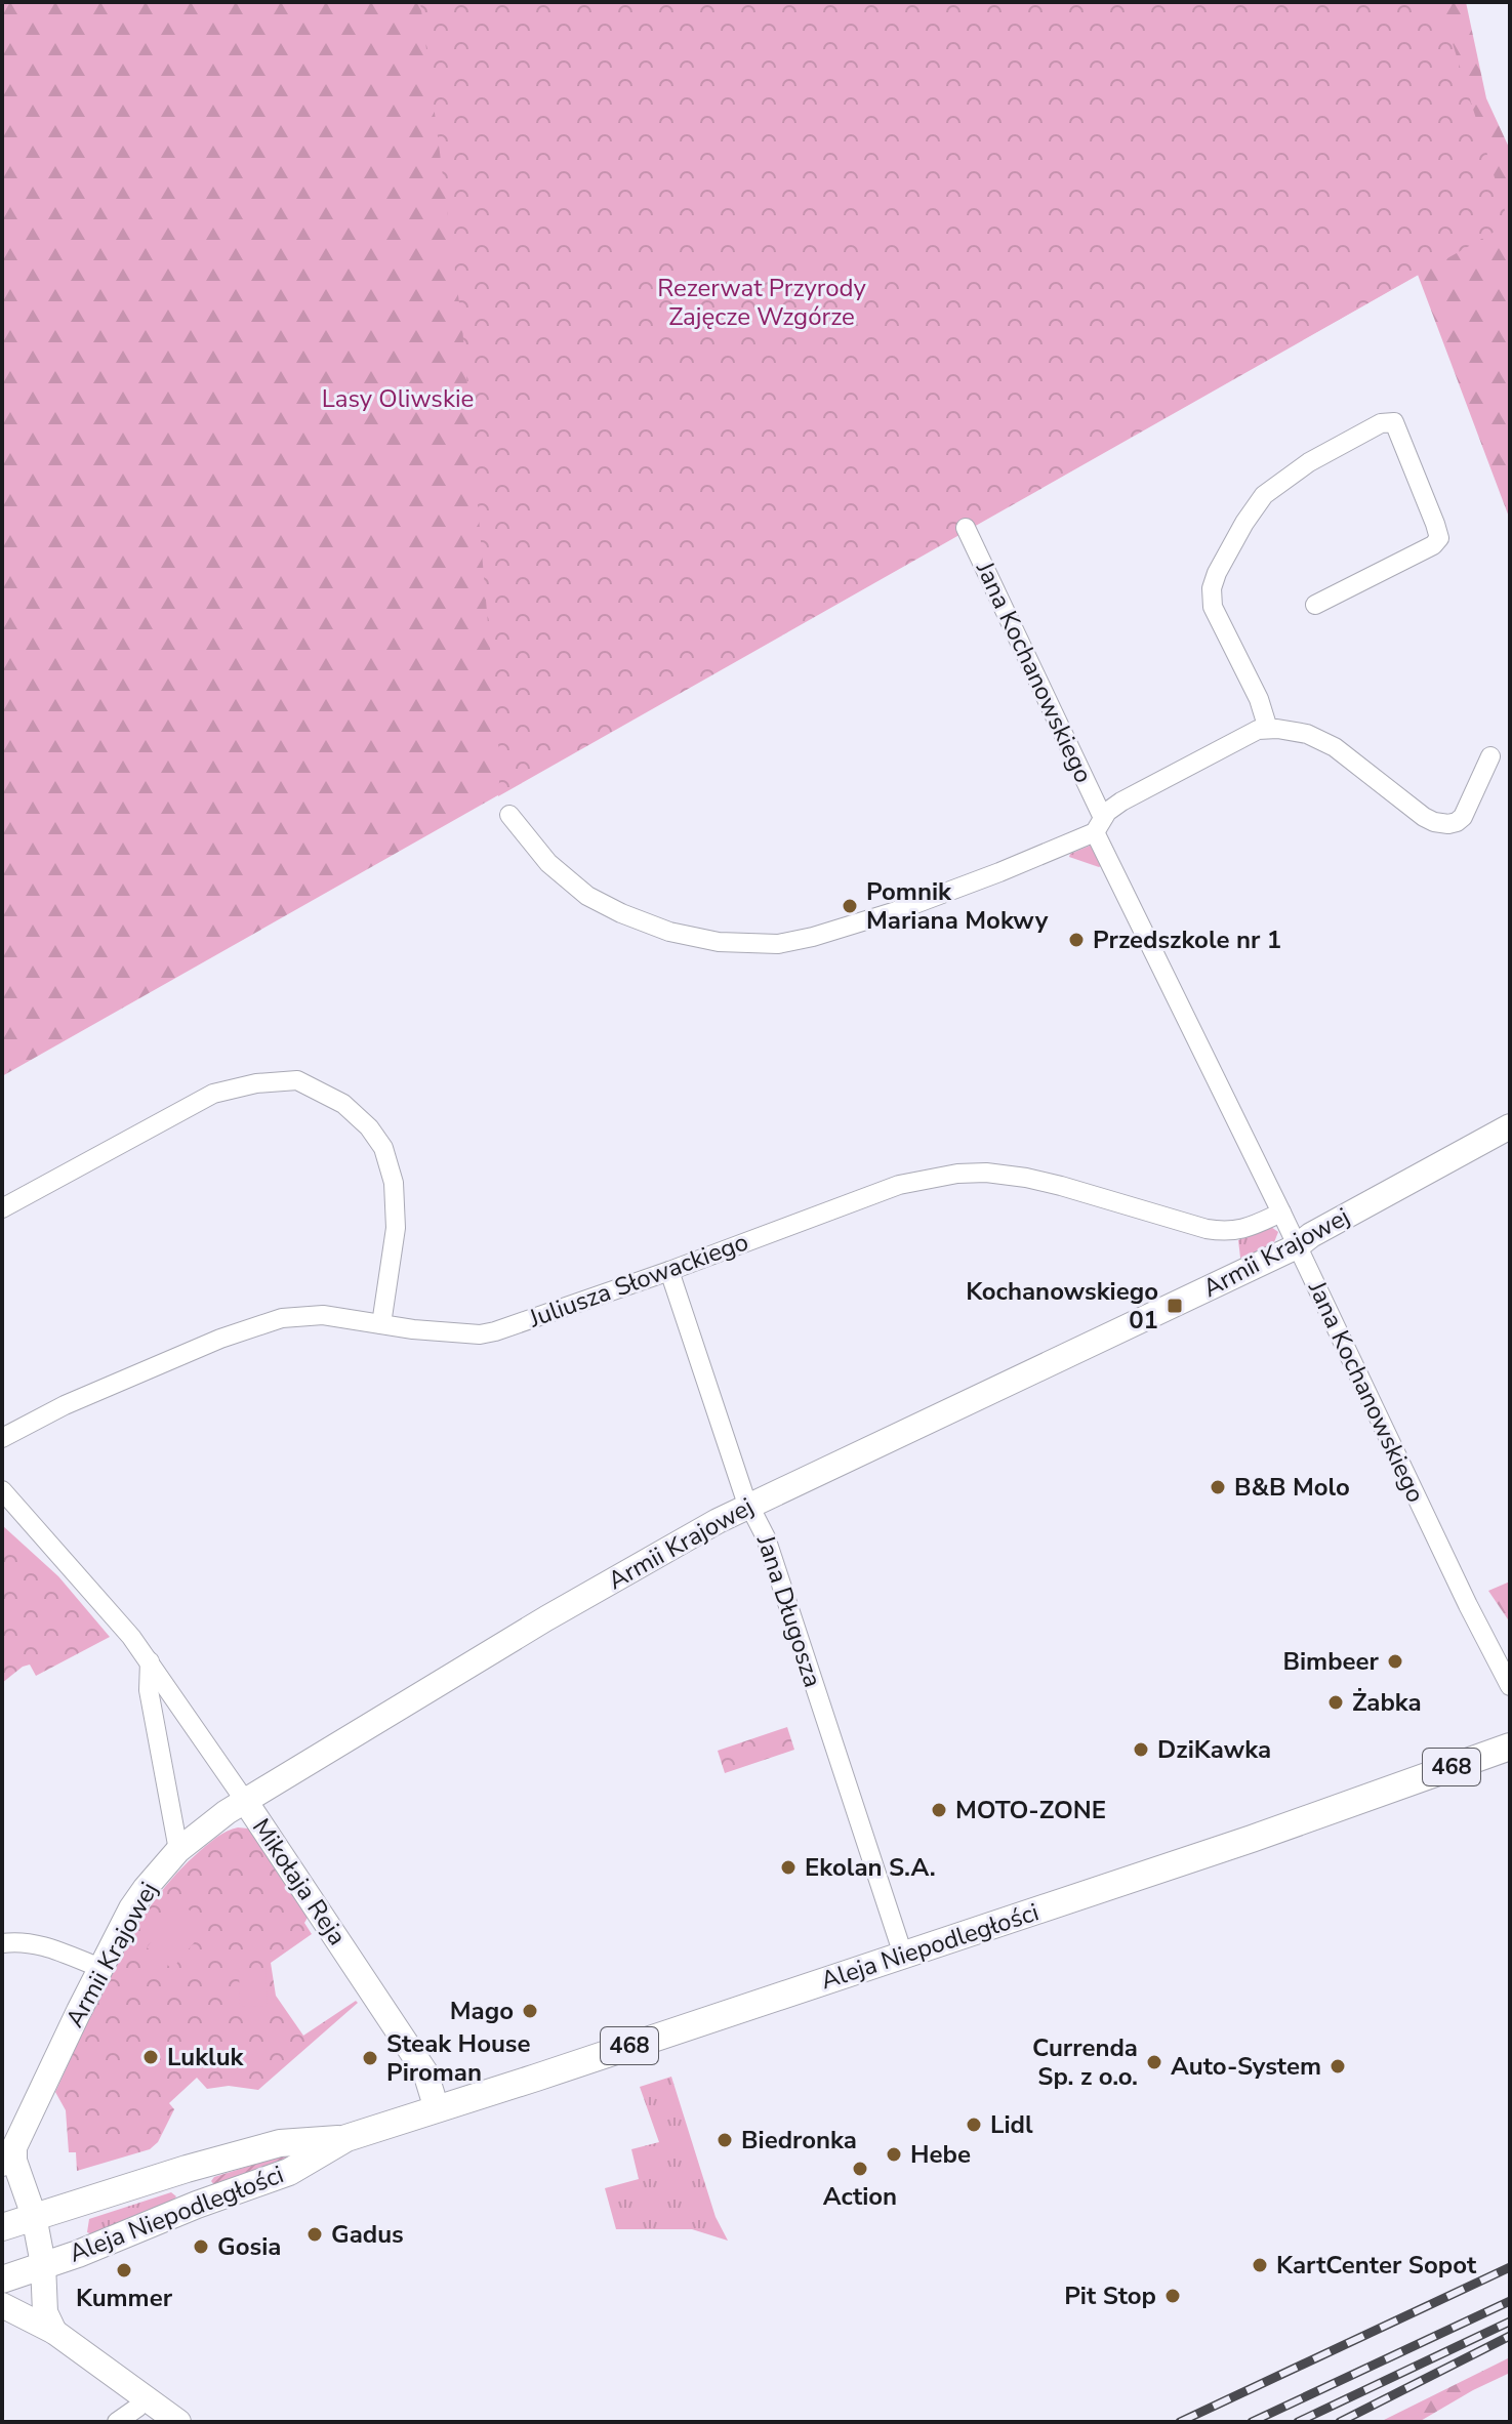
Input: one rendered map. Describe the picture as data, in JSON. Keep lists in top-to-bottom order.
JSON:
{
  "streets": {
    "main road": ["468", "Aleja Niepodległości"],
    "street": [
      "Jana Kochanowskiego",
      "Armii Krajowej",
      "Juliusza Słowackiego",
      "Jana Długosza",
      "Mikołaja Reja"
    ]
  },
  "crossings": [
    ["Jana Kochanowskiego", "Armii Krajowej"],
    ["Jana Kochanowskiego", "Juliusza Słowackiego"],
    ["Armii Krajowej", "Jana Długosza"],
    ["Armii Krajowej", "Mikołaja Reja"],
    ["Armii Krajowej", "Aleja Niepodległości"],
    ["Juliusza Słowackiego", "Jana Długosza"],
    ["Jana Długosza", "Aleja Niepodległości"],
    ["Mikołaja Reja", "Aleja Niepodległości"]
  ],
  "parks": ["Rezerwat Przyrody Zajęcze Wzgórze", "Lasy Oliwskie"],
  "places": {
    "other": [
      "Pomnik Mariana Mokwy",
      "Przedszkole nr 1",
      "B&B Molo",
      "Bimbeer",
      "Żabka",
      "DziKawka",
      "MOTO-ZONE",
      "Ekolan S.A.",
      "Mago",
      "Lukluk",
      "Steak House Piroman",
      "Currenda Sp. z o.o.",
      "Auto-System",
      "Lidl",
      "Biedronka",
      "Hebe",
      "Action",
      "Gadus",
      "Gosia",
      "KartCenter Sopot",
      "Kummer",
      "Pit Stop"
    ],
    "transit": ["Kochanowskiego 01"]
  }
}
